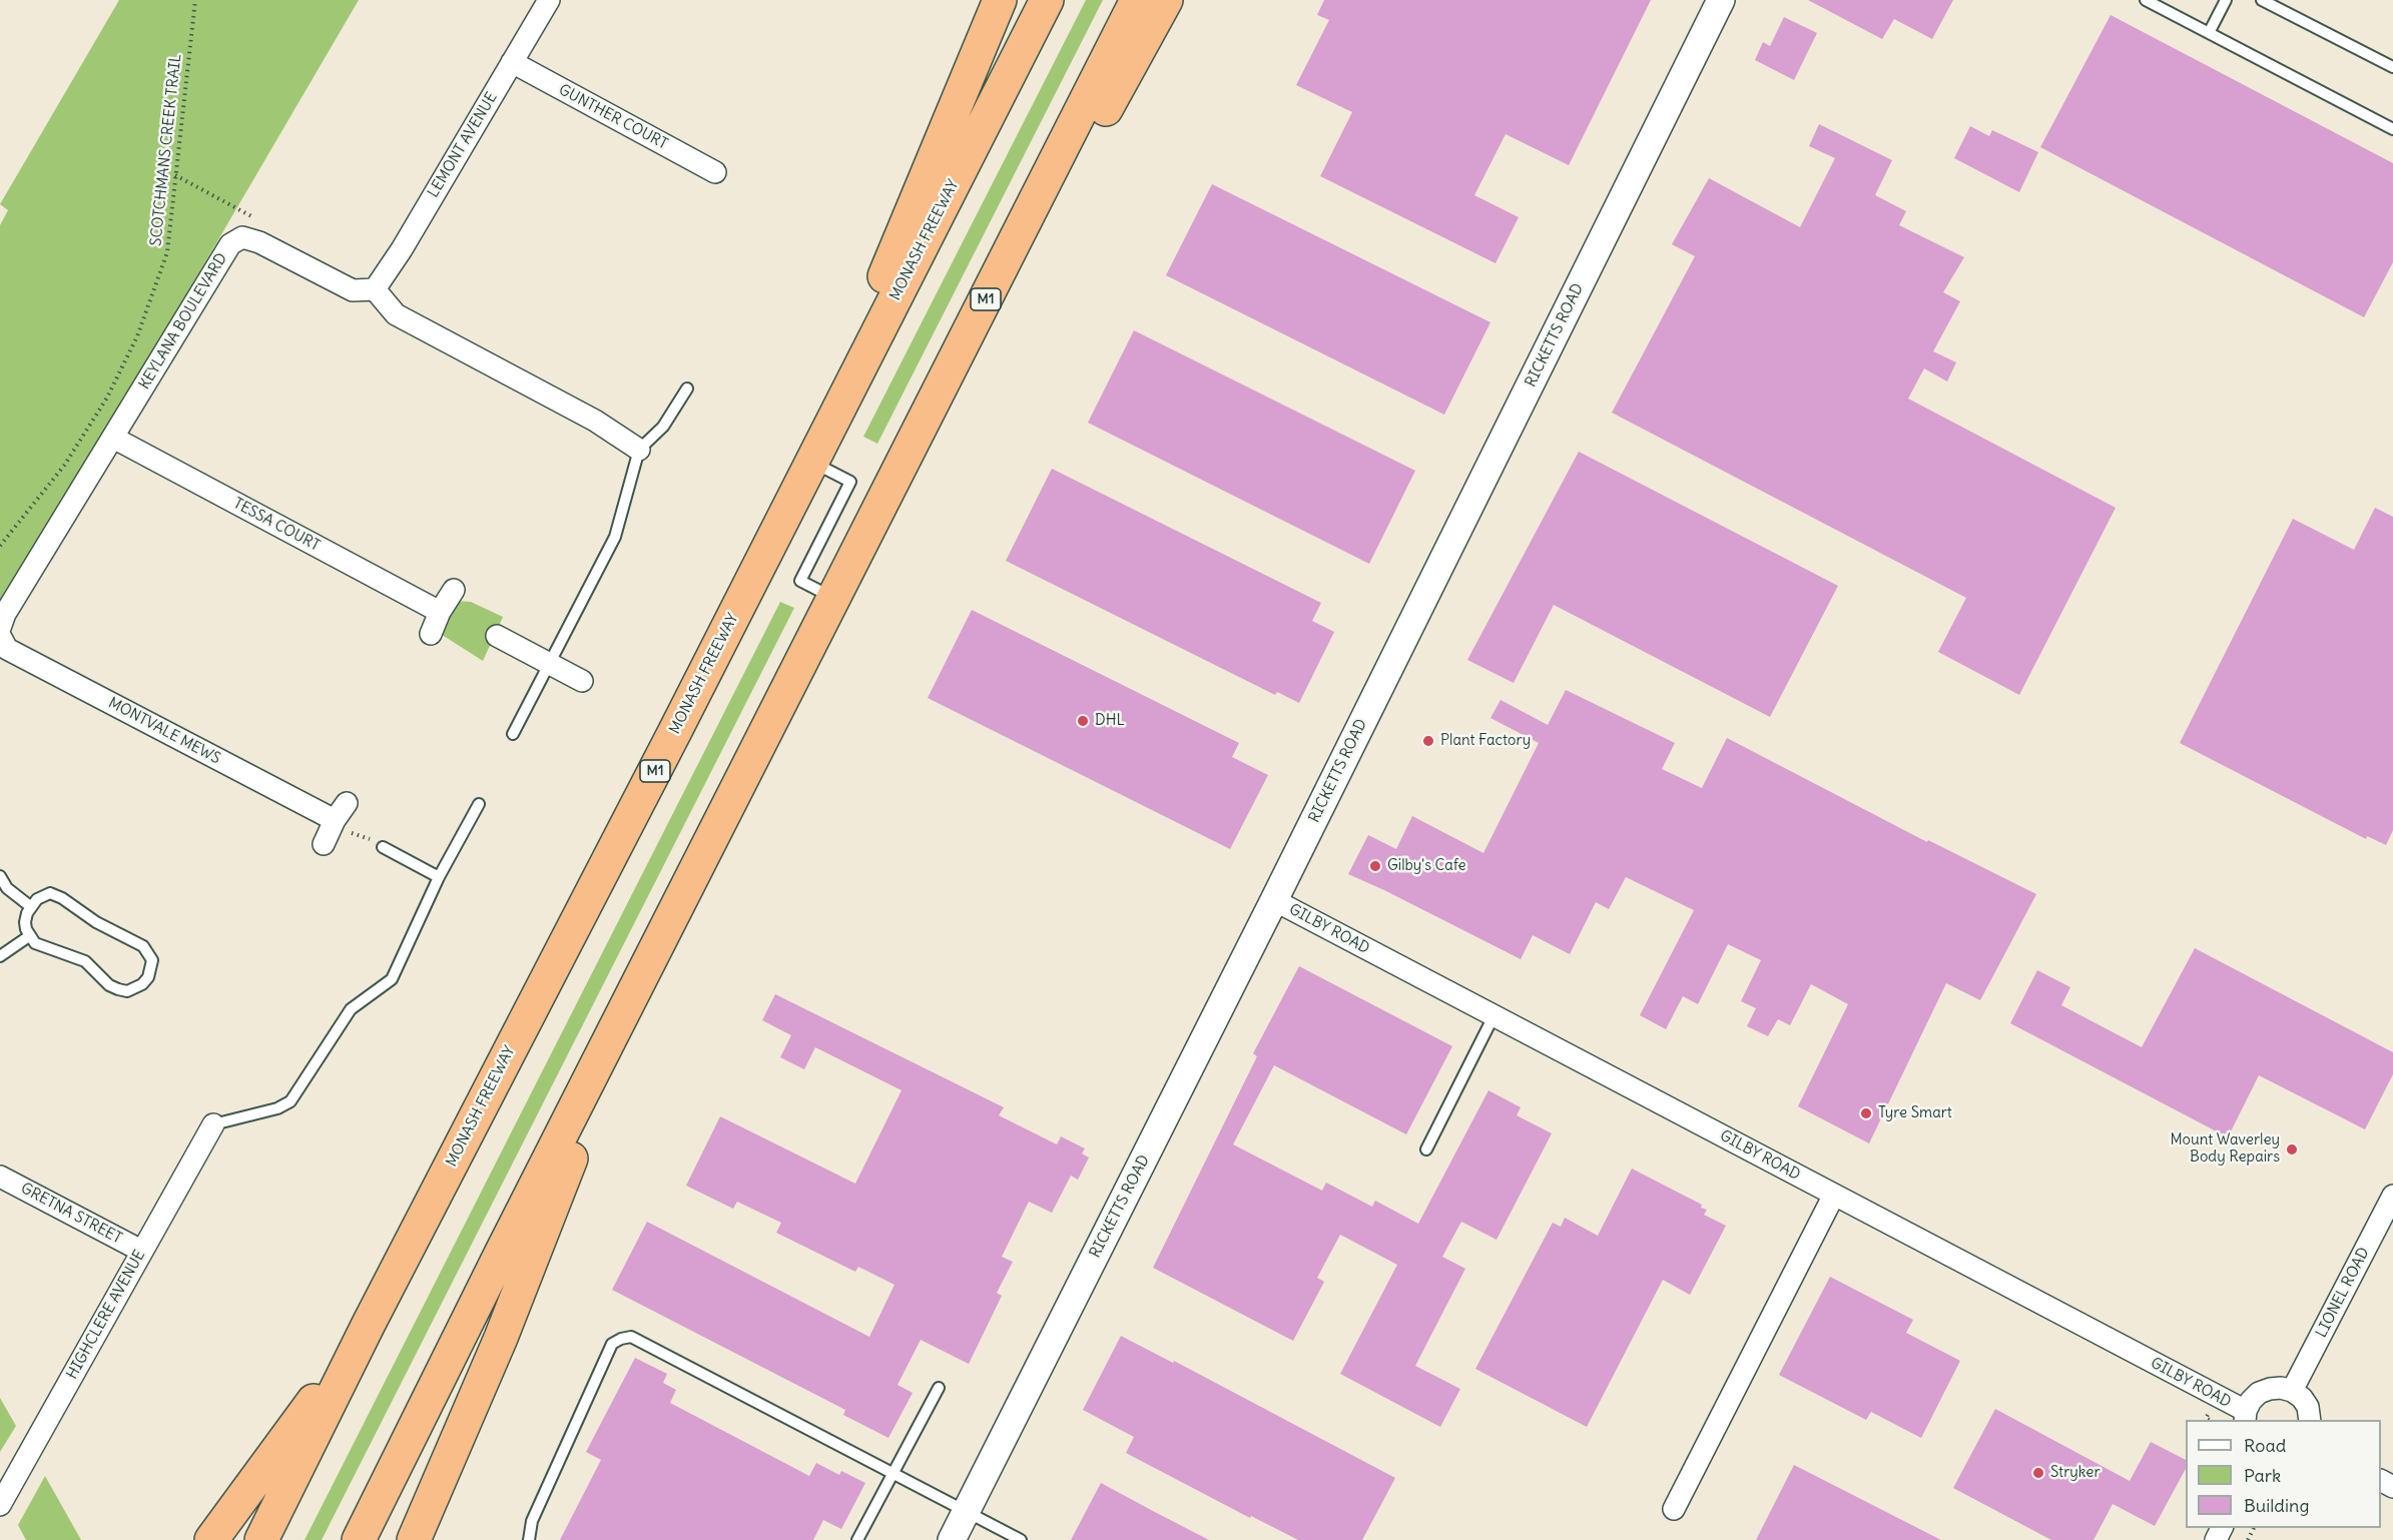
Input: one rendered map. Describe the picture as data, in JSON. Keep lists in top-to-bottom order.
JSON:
{
  "streets": {
    "highway": ["MONASH FREEWAY", "M1"],
    "street": [
      "GUNTHER COURT",
      "LEMONT AVENUE",
      "KEYLANA BOULEVARD",
      "RICKETTS ROAD",
      "TESSA COURT",
      "MONTVALE MEWS",
      "GILBY ROAD",
      "GRETNA STREET",
      "LIONEL ROAD",
      "HIGHCLERE AVENUE"
    ],
    "path": ["SCOTCHMANS CREEK TRAIL"]
  },
  "crossings": [
    ["GUNTHER COURT", "LEMONT AVENUE"],
    ["LEMONT AVENUE", "KEYLANA BOULEVARD"],
    ["KEYLANA BOULEVARD", "TESSA COURT"],
    ["RICKETTS ROAD", "GILBY ROAD"],
    ["GRETNA STREET", "HIGHCLERE AVENUE"]
  ],
  "places": [
    "DHL",
    "Plant Factory",
    "Gilby's Cafe",
    "Tyre Smart",
    "Mount Waverley Body Repairs",
    "Stryker"
  ],
  "legend": ["Road", "Park", "Building"]
}
